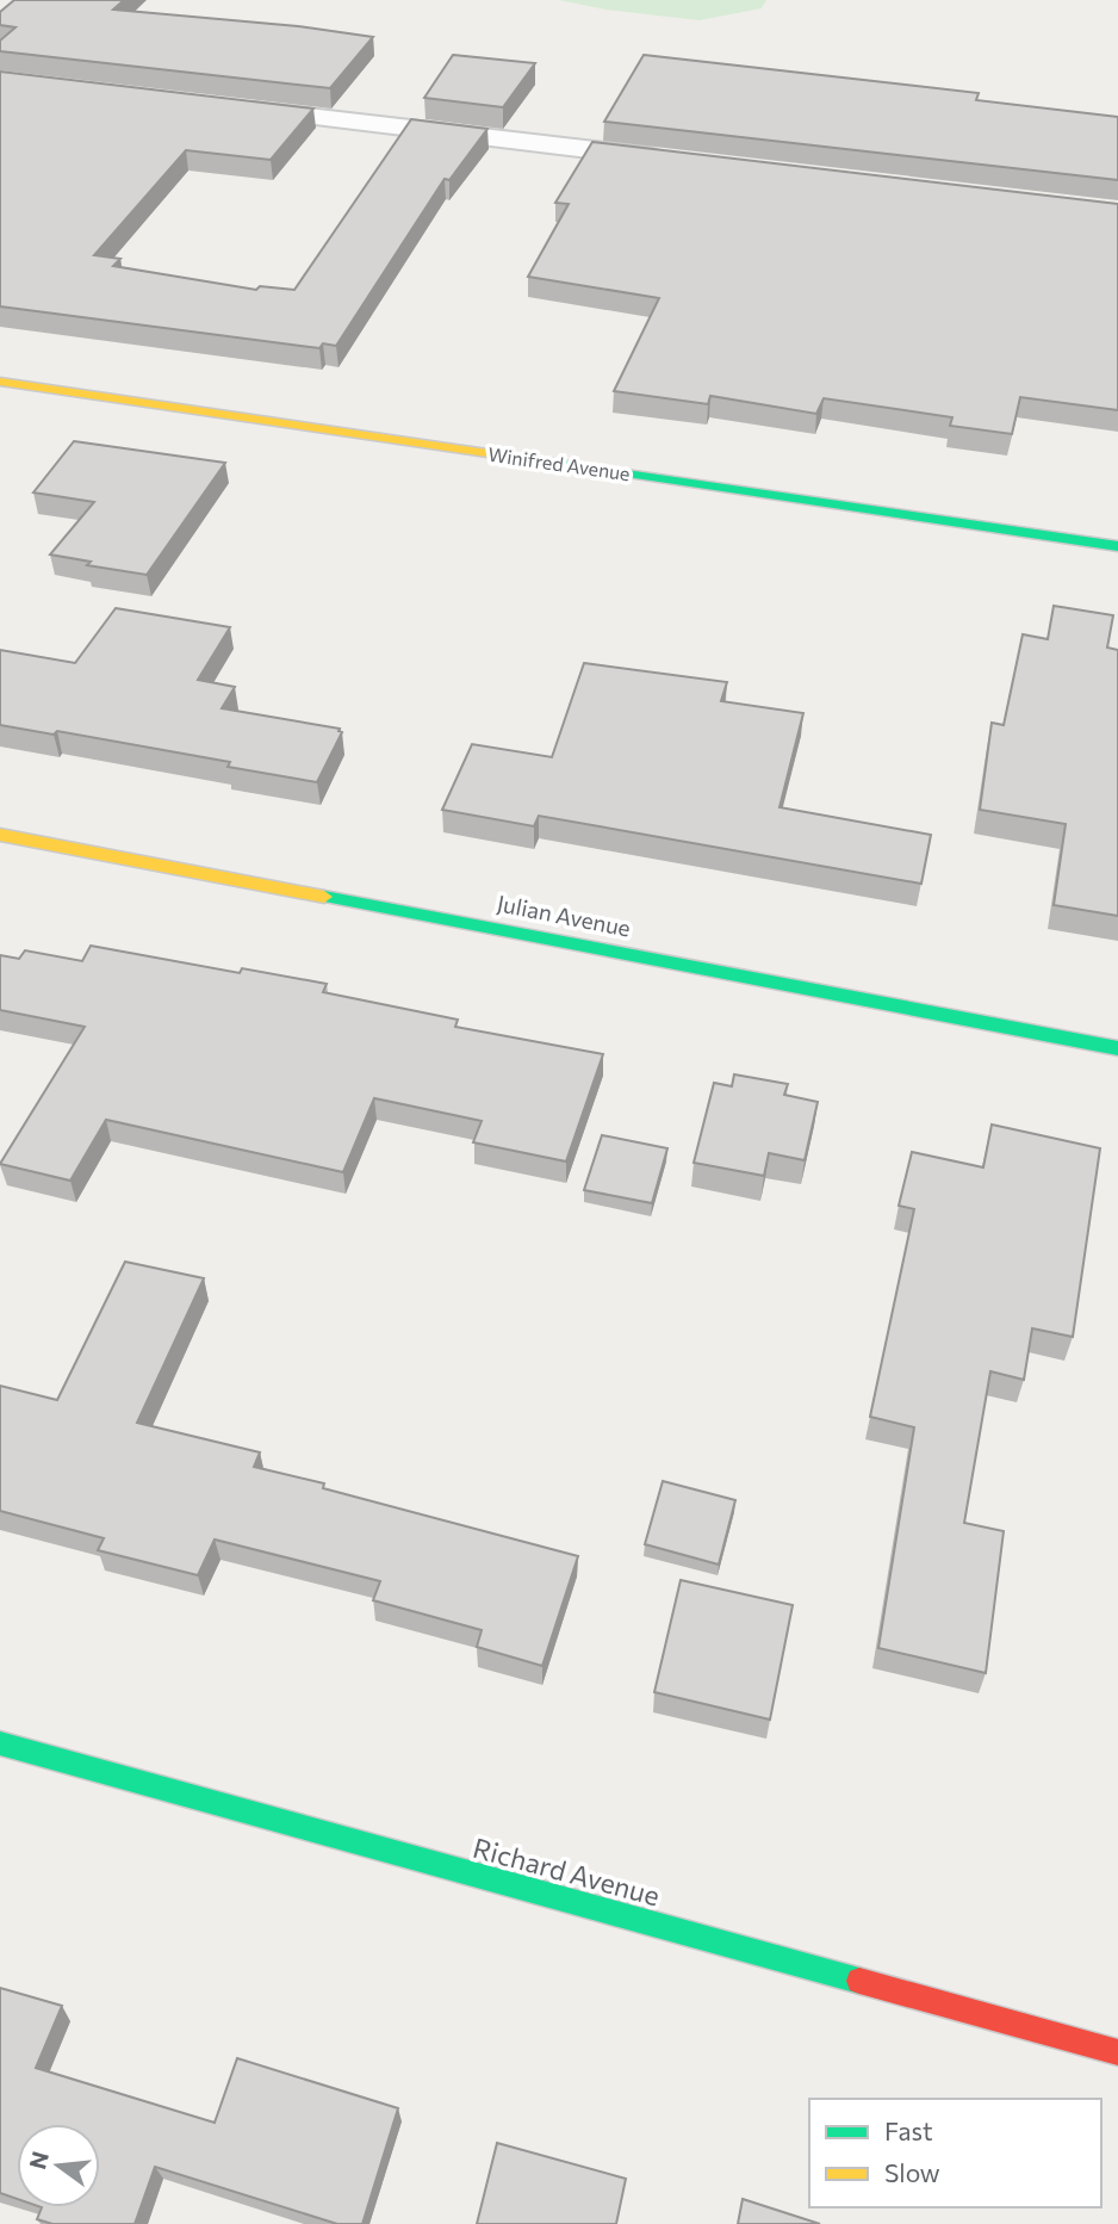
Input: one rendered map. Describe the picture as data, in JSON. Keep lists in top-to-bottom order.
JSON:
{
  "streets": {
    "street": ["Winifred Avenue", "Julian Avenue", "Richard Avenue"]
  },
  "legend": ["Fast", "Slow"],
  "north": "left"
}
